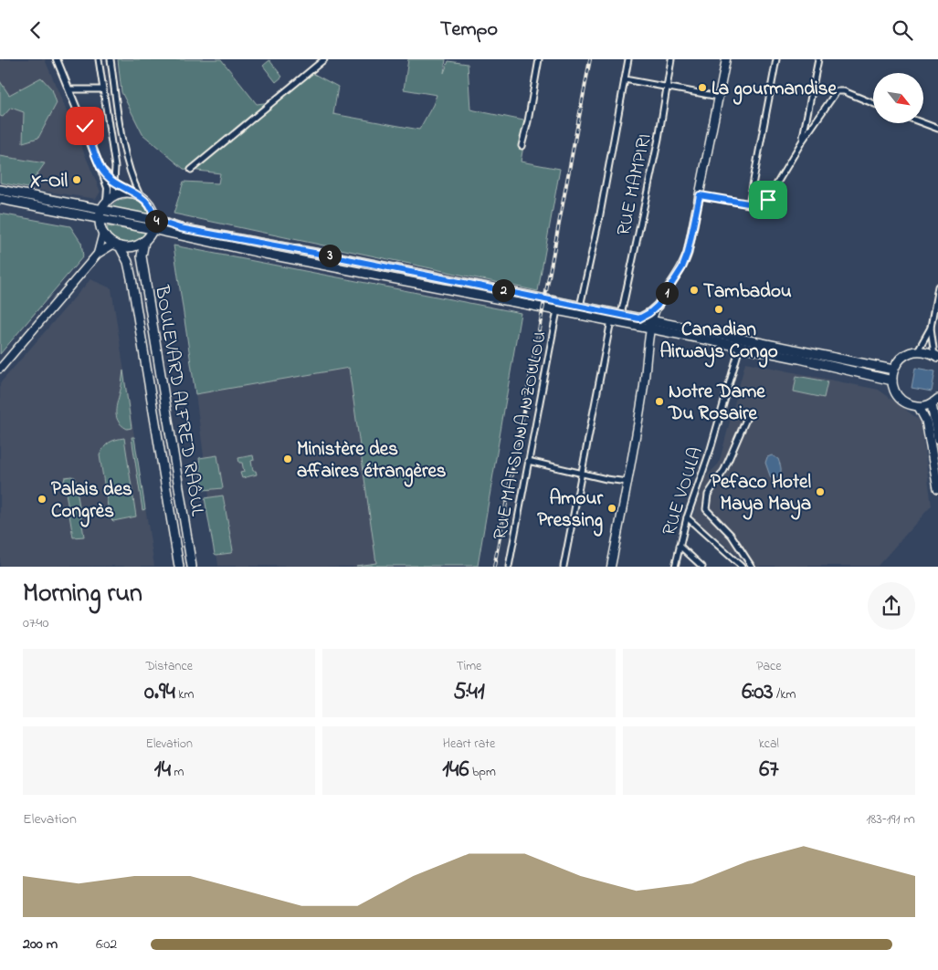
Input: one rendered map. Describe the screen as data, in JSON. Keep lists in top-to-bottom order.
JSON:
{
  "streets": {
    "main road": ["BOULEVARD ALFRED RAÔUL"],
    "street": ["RUE MAMPIRI", "RUE MATSIONA NZOULOU", "RUE VOULA"]
  },
  "places": [
    "La gourmandise",
    "X-Oil",
    "Tambadou",
    "Canadian Airways Congo",
    "Notre Dame Du Rosaire",
    "Ministère des affaires étrangères",
    "Pefaco Hotel Maya Maya",
    "Palais des Congrès",
    "Amour Pressing"
  ],
  "north": "bottom right",
  "page": {
    "header": "Tempo",
    "pins": [
      "4",
      "3",
      "2",
      "1"
    ],
    "heading": ["Morning run", "07:40"],
    "stats": [
      ["Distance", "0.94 km"],
      ["Time", "5:41"],
      ["Pace", "6:03 /km"],
      ["Elevation", "14 m"],
      ["Heart rate", "146 bpm"],
      ["kcal", "67"]
    ],
    "chart": ["Elevation", "183–191 m"],
    "list": [
      {
        "name": "200 m",
        "note": "6:02"
      }
    ]
  }
}
